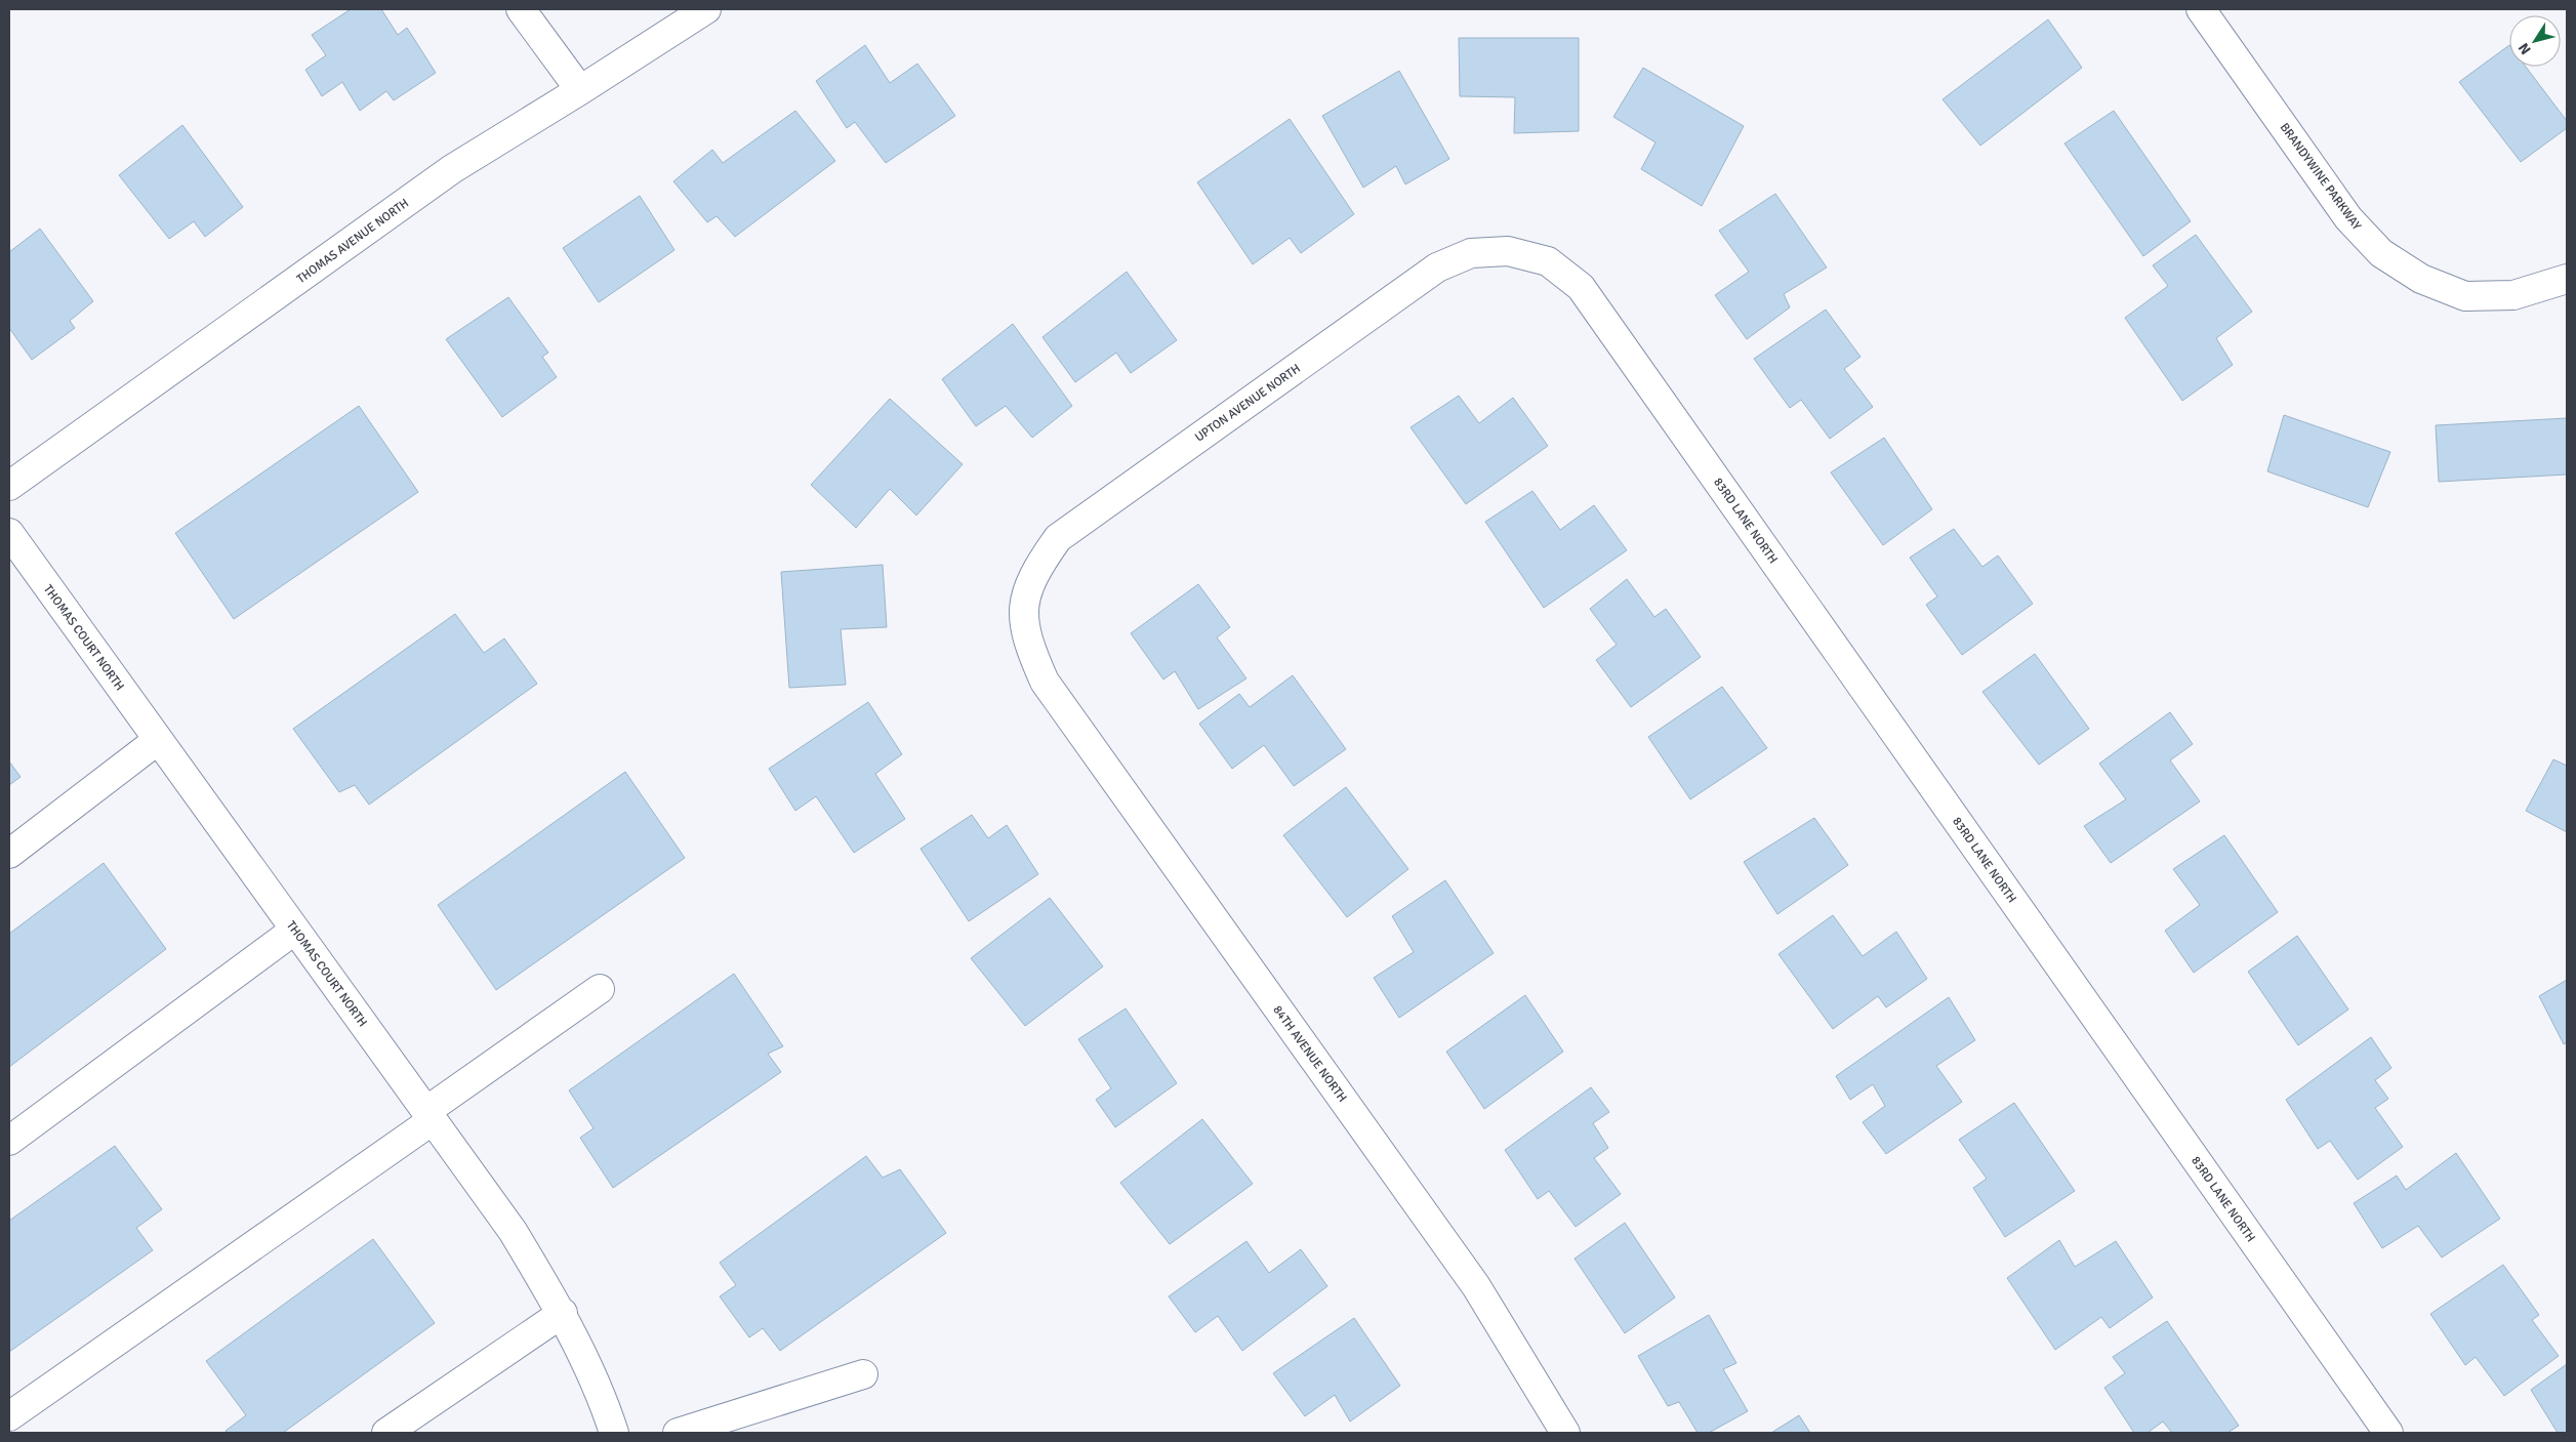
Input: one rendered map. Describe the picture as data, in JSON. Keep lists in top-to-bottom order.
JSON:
{
  "streets": {
    "street": [
      "BRANDYWINE PARKWAY",
      "THOMAS AVENUE NORTH",
      "UPTON AVENUE NORTH",
      "83RD LANE NORTH",
      "THOMAS COURT NORTH",
      "84TH AVENUE NORTH"
    ]
  },
  "crossings": [
    ["UPTON AVENUE NORTH", "83RD LANE NORTH"],
    ["UPTON AVENUE NORTH", "84TH AVENUE NORTH"]
  ],
  "north": "bottom left"
}
